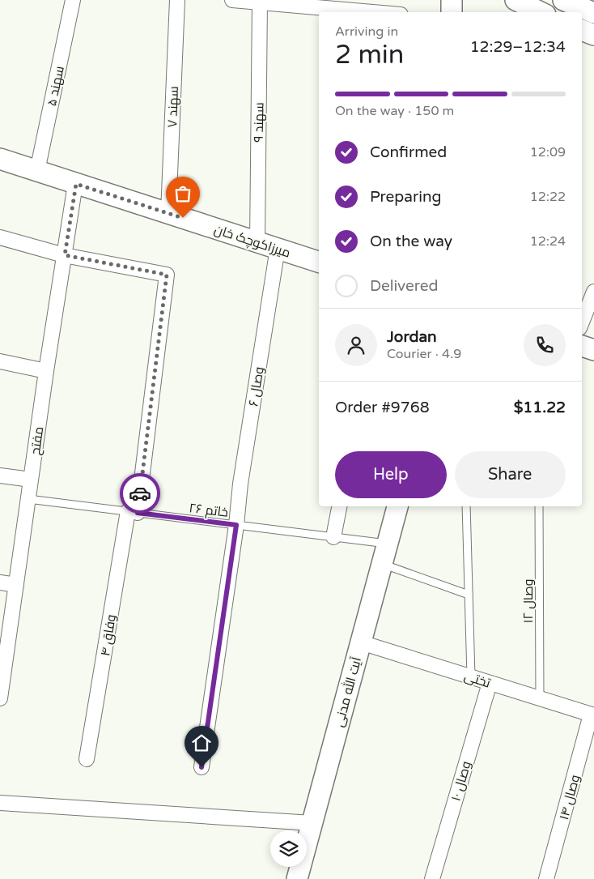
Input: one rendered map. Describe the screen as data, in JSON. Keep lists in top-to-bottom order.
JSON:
{
  "streets": {
    "main road": ["میرزاکوچک خان", "آیت الله مدنی"],
    "street": [
      "سهند ۵",
      "سهند ۷",
      "سهند ۹",
      "وصال ۶",
      "مفتح",
      "وفاق ۴",
      "تختی",
      "وصال ۱۰",
      "وصال ۱۴"
    ],
    "lane": ["خاتم ۲۶", "وصال ۱۲"]
  },
  "crossings": [
    ["سهند ۵", "میرزاکوچک خان"],
    ["سهند ۷", "میرزاکوچک خان"],
    ["سهند ۹", "میرزاکوچک خان"],
    ["میرزاکوچک خان", "وصال ۶"],
    ["میرزاکوچک خان", "مفتح"],
    ["وصال ۶", "خاتم ۲۶"],
    ["مفتح", "خاتم ۲۶"],
    ["مفتح", "وفاق ۴"],
    ["خاتم ۲۶", "وفاق ۴"],
    ["خاتم ۲۶", "آیت الله مدنی"],
    ["وصال ۱۲", "تختی"],
    ["تختی", "آیت الله مدنی"],
    ["تختی", "وصال ۱۰"],
    ["تختی", "وصال ۱۴"]
  ],
  "page": {
    "heading": ["2 min", "Arriving in", "12:29–12:34"],
    "panel": [
      "Jordan",
      "Courier · 4.9",
      "Order #9768",
      "$11.22"
    ],
    "bar": "On the way · 150 m",
    "list": [
      ["Confirmed", "12:09"],
      ["Preparing", "12:22"],
      ["On the way", "12:24"],
      "Delivered"
    ],
    "buttons": ["Help", "Share"]
  }
}
